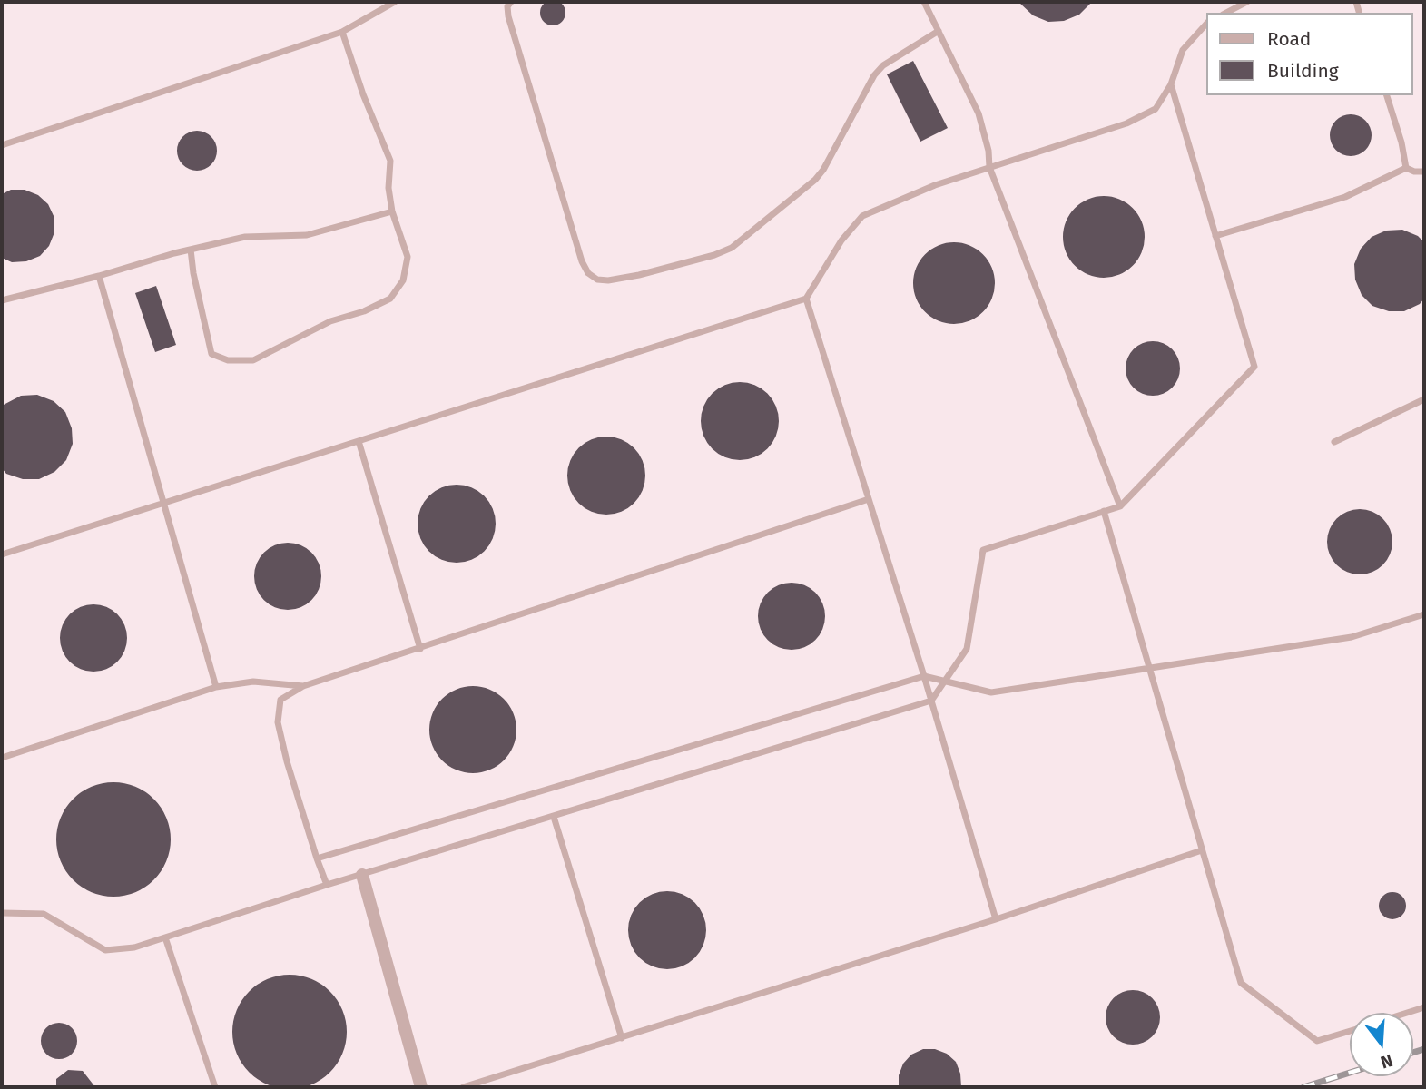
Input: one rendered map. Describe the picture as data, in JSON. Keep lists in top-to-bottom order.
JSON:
{
  "legend": ["Road", "Building"],
  "north": "bottom"
}
